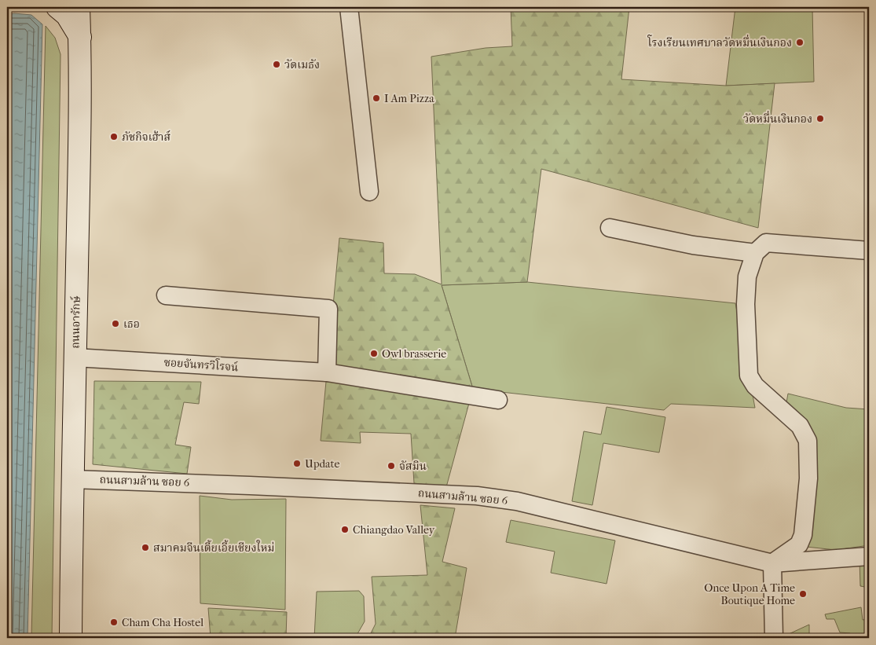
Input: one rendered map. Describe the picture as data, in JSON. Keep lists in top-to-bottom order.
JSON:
{
  "streets": {
    "main road": ["ถนนอารักษ์"],
    "street": ["ซอยจันทรวิโรจน์", "ถนนสามล้าน ซอย 6"]
  },
  "crossings": [
    ["ถนนอารักษ์", "ซอยจันทรวิโรจน์"],
    ["ถนนอารักษ์", "ถนนสามล้าน ซอย 6"]
  ],
  "places": [
    "โรงเรียนเทศบาลวัดหมื่นเงินกอง",
    "วัดเมธัง",
    "I Am Pizza",
    "วัดหมื่นเงินกอง",
    "ภัชกิจเฮ้าส์",
    "เธอ",
    "Owl brasserie",
    "Update",
    "จัสมิน",
    "Chiangdao Valley",
    "สมาคมจีนเตี้ยเอี้ยเชียงใหม่",
    "Once Upon A Time Boutique Home",
    "Cham Cha Hostel"
  ]
}
